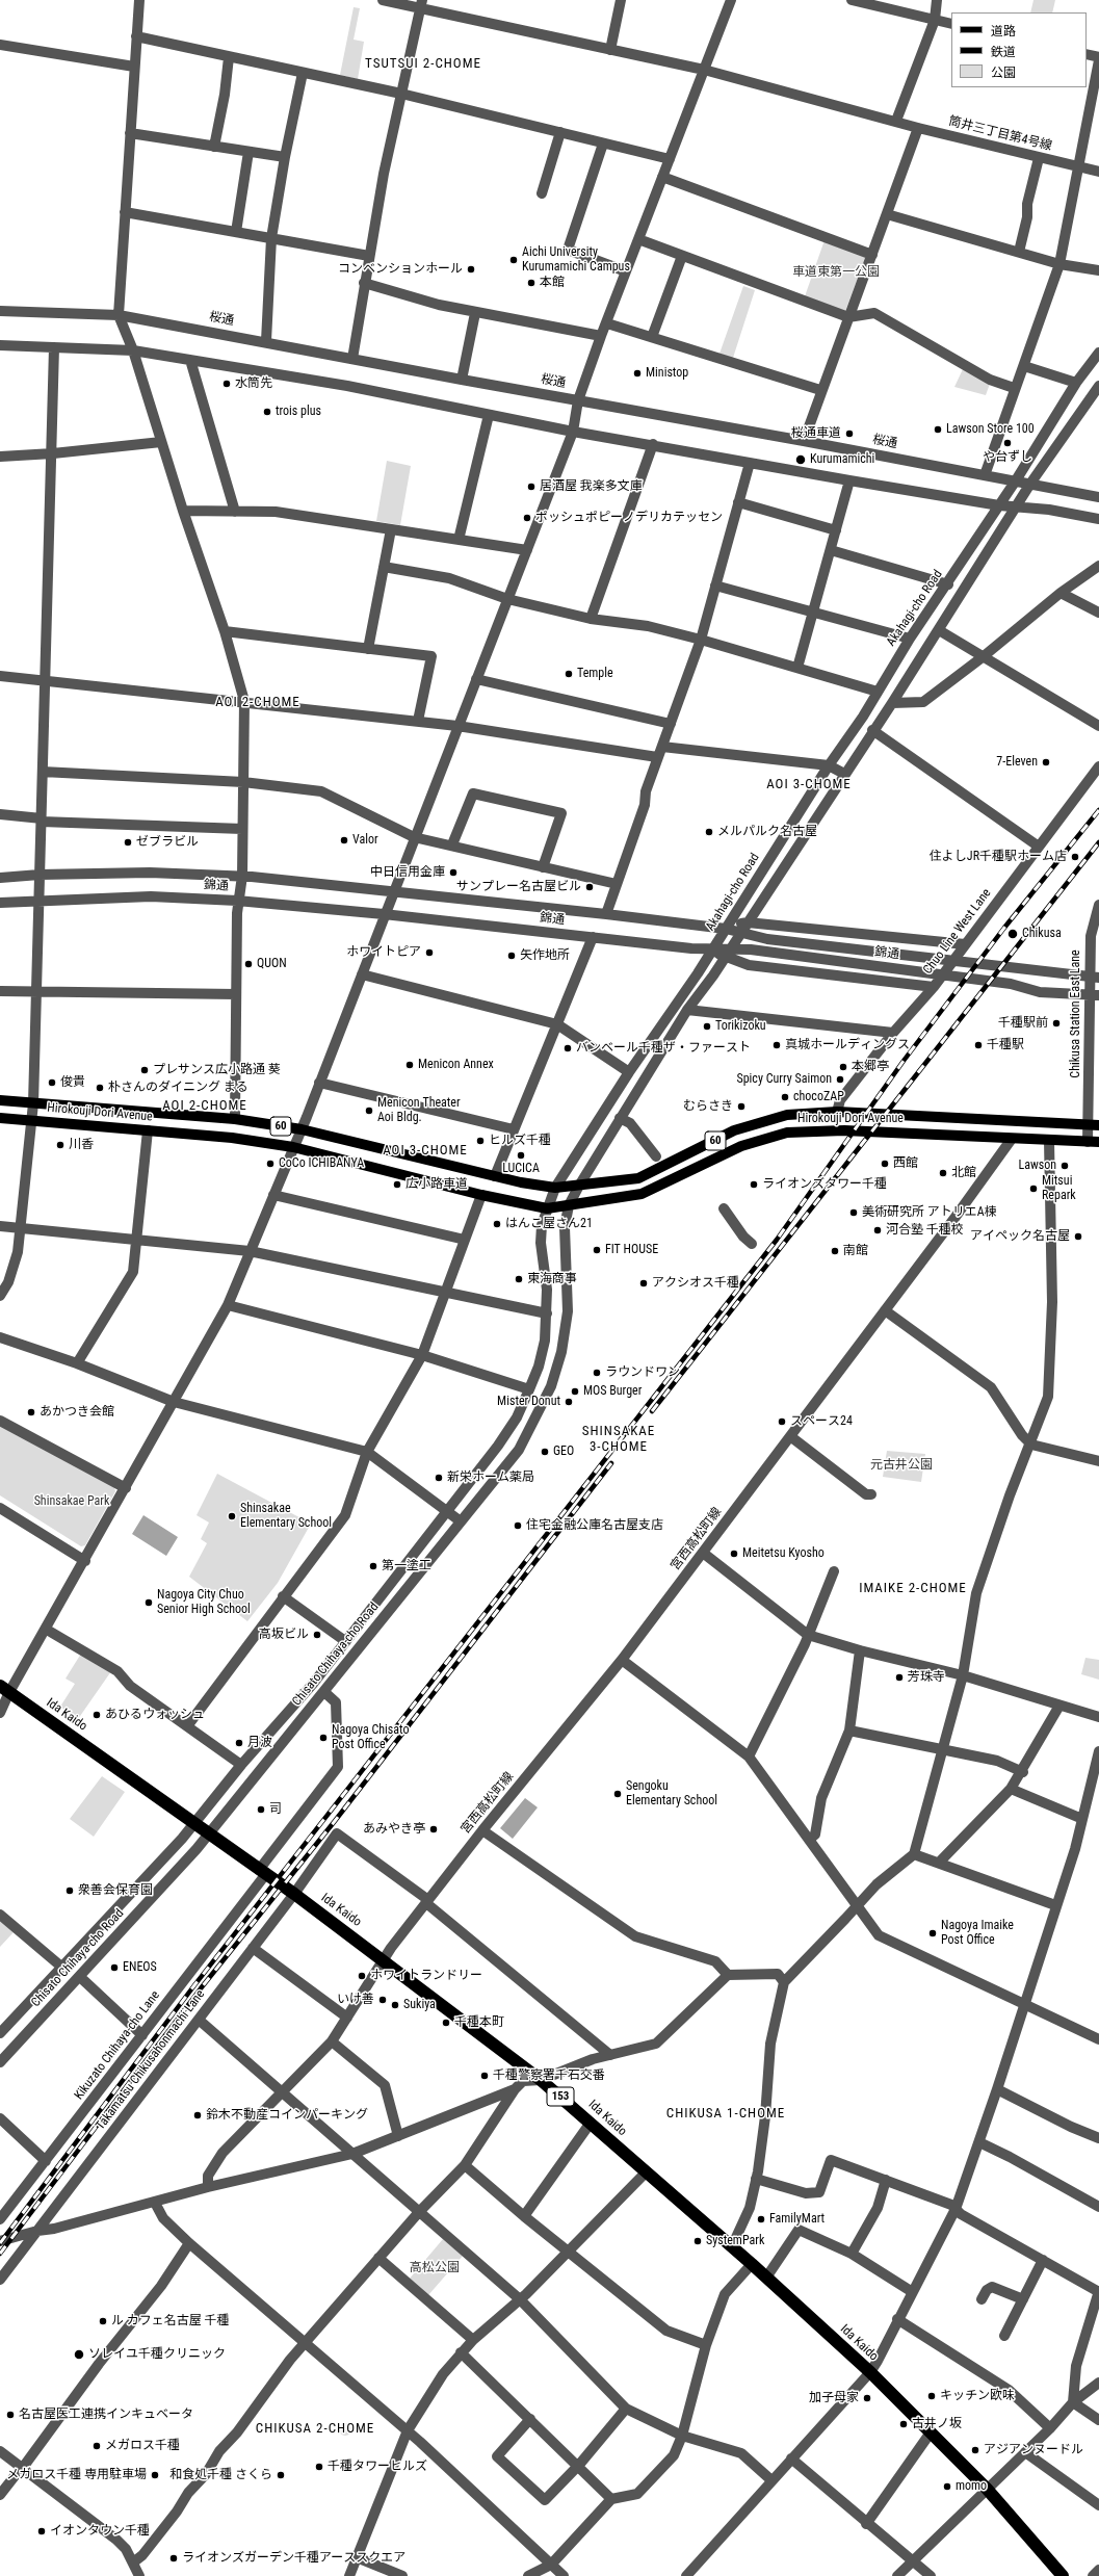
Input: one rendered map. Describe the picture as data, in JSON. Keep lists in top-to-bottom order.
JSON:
{
  "streets": {
    "highway": ["Ida Kaido", "153"],
    "main road": ["Hirokouji Dori Avenue", "60"],
    "street": [
      "筒井三丁目第4号線",
      "桜通",
      "Akahagi-cho Road",
      "錦通",
      "Chuo Line West Lane",
      "Chikusa Station East Lane",
      "宮西高松町線",
      "Chisato Chihaya-cho Road",
      "Kikuzato Chihaya-cho Lane",
      "Takamatsu Chikusahonmachi Lane"
    ]
  },
  "crossings": [
    ["桜通", "Akahagi-cho Road"],
    ["Akahagi-cho Road", "錦通"],
    ["Akahagi-cho Road", "Hirokouji Dori Avenue"],
    ["Akahagi-cho Road", "Chisato Chihaya-cho Road"],
    ["錦通", "Chikusa Station East Lane"],
    ["Chuo Line West Lane", "Hirokouji Dori Avenue"],
    ["Chikusa Station East Lane", "Hirokouji Dori Avenue"],
    ["Hirokouji Dori Avenue", "宮西高松町線"],
    ["Hirokouji Dori Avenue", "Chisato Chihaya-cho Road"],
    ["宮西高松町線", "Ida Kaido"],
    ["宮西高松町線", "Takamatsu Chikusahonmachi Lane"],
    ["Chisato Chihaya-cho Road", "Ida Kaido"],
    ["Chisato Chihaya-cho Road", "Kikuzato Chihaya-cho Lane"],
    ["Ida Kaido", "Kikuzato Chihaya-cho Lane"],
    ["Ida Kaido", "Takamatsu Chikusahonmachi Lane"]
  ],
  "districts": [
    "TSUTSUI 2-CHOME",
    "AOI 2-CHOME",
    "AOI 3-CHOME",
    "AOI 2-CHOME",
    "AOI 3-CHOME",
    "SHINSAKAE 3-CHOME",
    "IMAIKE 2-CHOME",
    "CHIKUSA 1-CHOME",
    "CHIKUSA 2-CHOME"
  ],
  "parks": [
    "車道東第一公園",
    "元古井公園",
    "Shinsakae Park",
    "高松公園"
  ],
  "places": [
    "Aichi University Kurumamichi Campus",
    "コンベンションホール",
    "本館",
    "Ministop",
    "水筒先",
    "trois plus",
    "Lawson Store 100",
    "桜通車道",
    "や台ずし",
    "Kurumamichi",
    "居酒屋 我楽多文庫",
    "ポッシュポピーノデリカテッセン",
    "Temple",
    "7-Eleven",
    "メルパルク名古屋",
    "Valor",
    "ゼブラビル",
    "住よしJR千種駅ホーム店",
    "中日信用金庫",
    "サンプレー名古屋ビル",
    "Chikusa",
    "ホワイトピア",
    "矢作地所",
    "QUON",
    "千種駅前",
    "Torikizoku",
    "真城ホールディングス",
    "千種駅",
    "バンベール千種ザ・ファースト",
    "Menicon Annex",
    "本郷亭",
    "プレサンス広小路通 葵",
    "Spicy Curry Saimon",
    "俊貴",
    "朴さんのダイニング まる",
    "chocoZAP",
    "むらさき",
    "Menicon Theater Aoi Bldg.",
    "ヒルズ千種",
    "川香",
    "LUCICA",
    "CoCo ICHIBANYA",
    "西館",
    "Lawson",
    "北館",
    "広小路車道",
    "ライオンズタワー千種",
    "Mitsui Repark",
    "美術研究所 アトリエA棟",
    "はんこ屋さん21",
    "河合塾 千種校",
    "アイペック名古屋",
    "FIT HOUSE",
    "南館",
    "東海商事",
    "アクシオス千種",
    "ラウンドワン",
    "MOS Burger",
    "Mister Donut",
    "あかつき会館",
    "スペース24",
    "GEO",
    "新栄ホーム薬局",
    "Shinsakae Elementary School",
    "住宅金融公庫名古屋支店",
    "Meitetsu Kyosho",
    "第一塗工",
    "Nagoya City Chuo Senior High School",
    "高坂ビル",
    "芳珠寺",
    "あひるウォッシュ",
    "Nagoya Chisato Post Office",
    "月波",
    "Sengoku Elementary School",
    "司",
    "あみやき亭",
    "衆善会保育園",
    "Nagoya Imaike Post Office",
    "ENEOS",
    "ホワイトランドリー",
    "いけ善",
    "Sukiya",
    "千種本町",
    "千種警察署千石交番",
    "鈴木不動産コインパーキング",
    "FamilyMart",
    "SystemPark",
    "ル カフェ名古屋 千種",
    "ソレイユ千種クリニック",
    "キッチン欧味",
    "加子母家",
    "名古屋医工連携インキュベータ",
    "古井ノ坂",
    "メガロス千種",
    "アジアンヌードル",
    "千種タワーヒルズ",
    "メガロス千種 専用駐車場",
    "和食処千種 さくら",
    "momo",
    "イオンタウン千種",
    "ライオンズガーデン千種アーススクエア"
  ],
  "legend": ["道路", "鉄道", "公園"]
}
